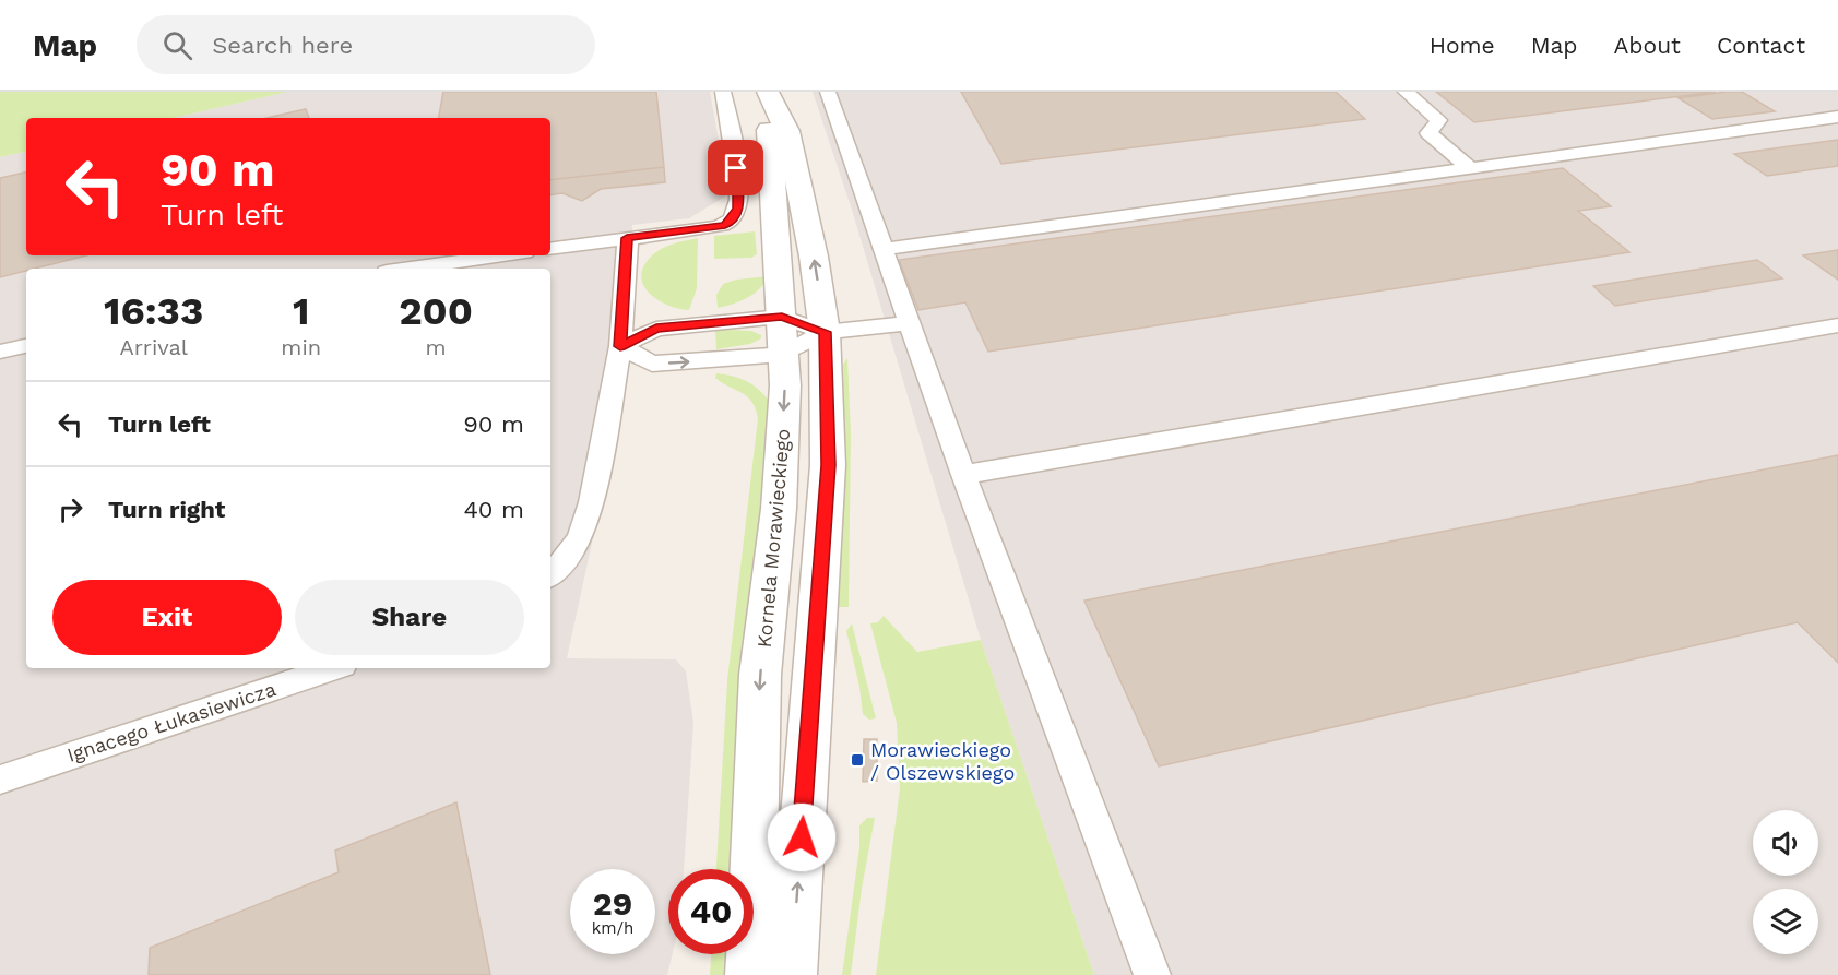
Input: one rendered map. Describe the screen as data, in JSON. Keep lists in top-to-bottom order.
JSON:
{
  "streets": {
    "street": ["Kornela Morawieckiego"],
    "lane": ["Ignacego Łukasiewicza"]
  },
  "places": {
    "transit": ["Morawieckiego / Olszewskiego"]
  },
  "page": {
    "header": "Map",
    "search": "Search here",
    "nav": [
      "Home",
      "Map",
      "About",
      "Contact"
    ],
    "turn": ["90 m", "Turn left"],
    "eta": [
      "16:33",
      "Arrival",
      "1",
      "min",
      "200",
      "m"
    ],
    "list": [
      {
        "name": "Turn left",
        "value": "90 m"
      },
      {
        "name": "Turn right",
        "value": "40 m"
      }
    ],
    "buttons": ["Exit", "Share"],
    "speed": "29 km/h",
    "limit": "40"
  }
}
